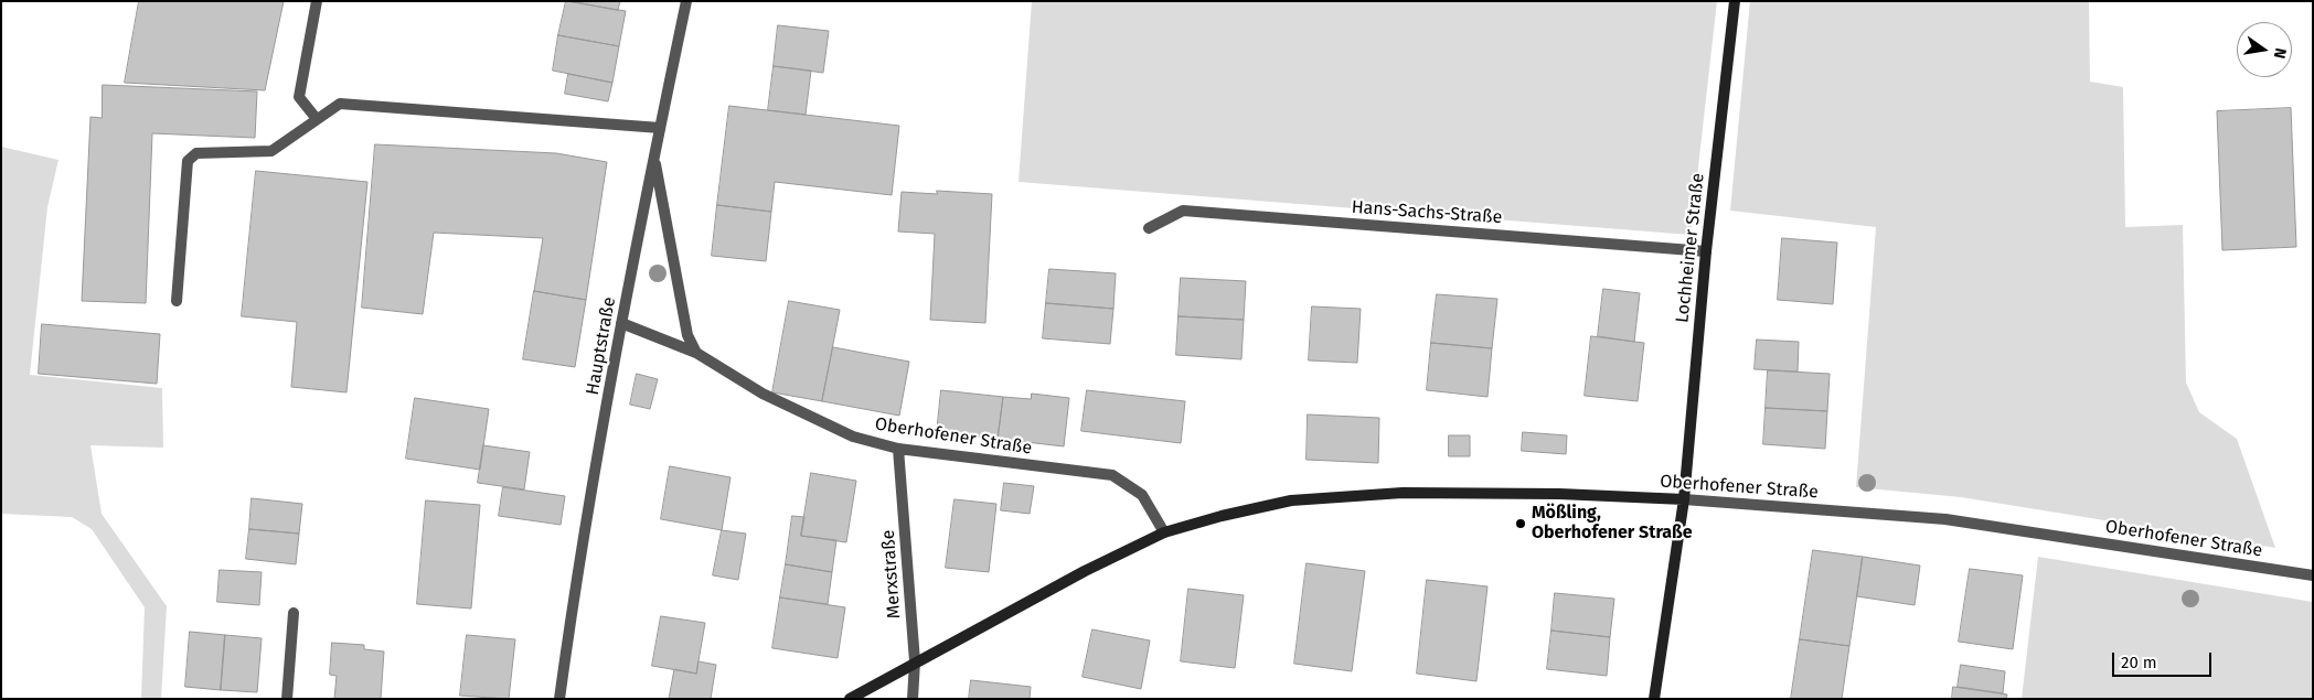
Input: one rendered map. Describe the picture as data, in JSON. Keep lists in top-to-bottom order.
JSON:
{
  "streets": {
    "street": [
      "Hans-Sachs-Straße",
      "Lochheimer Straße",
      "Hauptstraße",
      "Oberhofener Straße",
      "Merxstraße"
    ]
  },
  "crossings": [
    ["Hans-Sachs-Straße", "Lochheimer Straße"],
    ["Lochheimer Straße", "Oberhofener Straße"],
    ["Hauptstraße", "Oberhofener Straße"],
    ["Oberhofener Straße", "Merxstraße"]
  ],
  "places": ["Mößling, Oberhofener Straße"],
  "scale_bar": "20 m",
  "north": "right"
}
